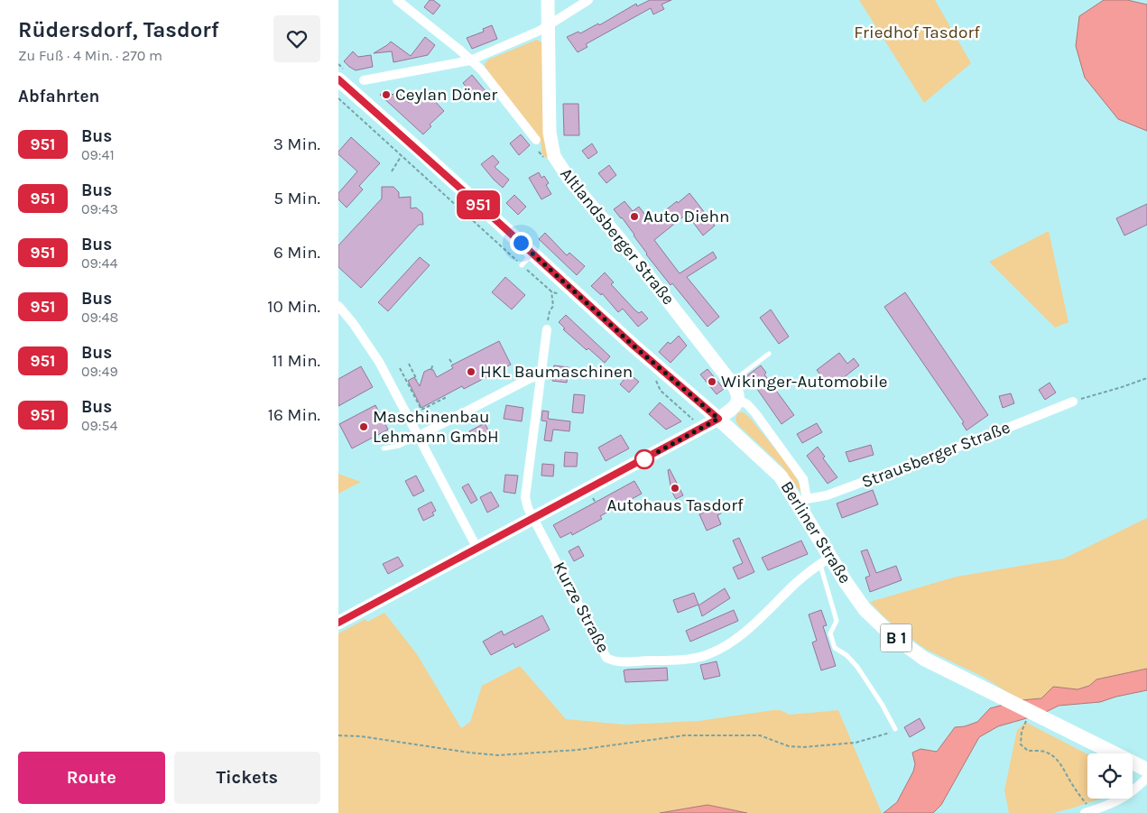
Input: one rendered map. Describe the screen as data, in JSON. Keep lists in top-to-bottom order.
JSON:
{
  "streets": {
    "main road": ["Altlandsberger Straße", "Berliner Straße", "B 1"],
    "street": ["Strausberger Straße", "Kurze Straße"]
  },
  "crossings": [
    ["Strausberger Straße", "Berliner Straße"],
    ["Berliner Straße", "Kurze Straße"]
  ],
  "parks": ["Friedhof Tasdorf"],
  "places": [
    "Ceylan Döner",
    "Auto Diehn",
    "HKL Baumaschinen",
    "Wikinger-Automobile",
    "Maschinenbau Lehmann GmbH",
    "Autohaus Tasdorf"
  ],
  "lines": ["bus line 951"],
  "page": {
    "heading": [
      ["Rüdersdorf, Tasdorf", "Zu Fuß · 4 Min. · 270 m"],
      "Abfahrten"
    ],
    "on_map": "951",
    "list": [
      {
        "mark": "951",
        "name": "Bus",
        "note": "09:41",
        "value": "3 Min."
      },
      {
        "mark": "951",
        "name": "Bus",
        "note": "09:43",
        "value": "5 Min."
      },
      {
        "mark": "951",
        "name": "Bus",
        "note": "09:44",
        "value": "6 Min."
      },
      {
        "mark": "951",
        "name": "Bus",
        "note": "09:48",
        "value": "10 Min."
      },
      {
        "mark": "951",
        "name": "Bus",
        "note": "09:49",
        "value": "11 Min."
      },
      {
        "mark": "951",
        "name": "Bus",
        "note": "09:54",
        "value": "16 Min."
      }
    ],
    "buttons": ["Route", "Tickets"]
  }
}
